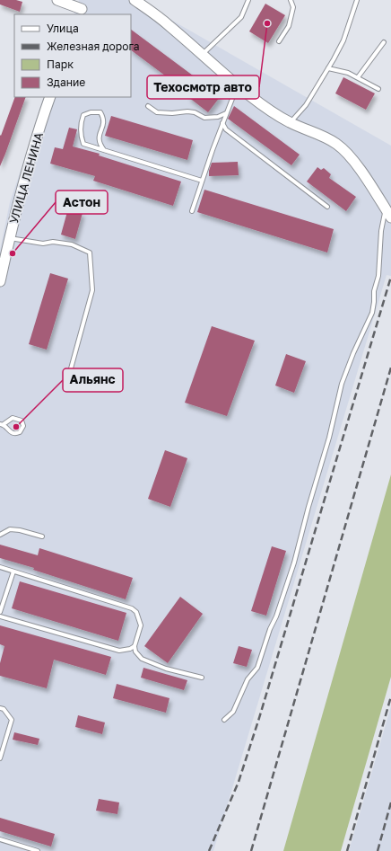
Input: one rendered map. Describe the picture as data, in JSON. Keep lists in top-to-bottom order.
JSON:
{
  "streets": {
    "main road": ["УЛИЦА ЛЕНИНА"]
  },
  "places": ["Техосмотр авто", "Астон", "Альянс"],
  "legend": [
    "Улица",
    "Железная дорога",
    "Парк",
    "Здание"
  ]
}
